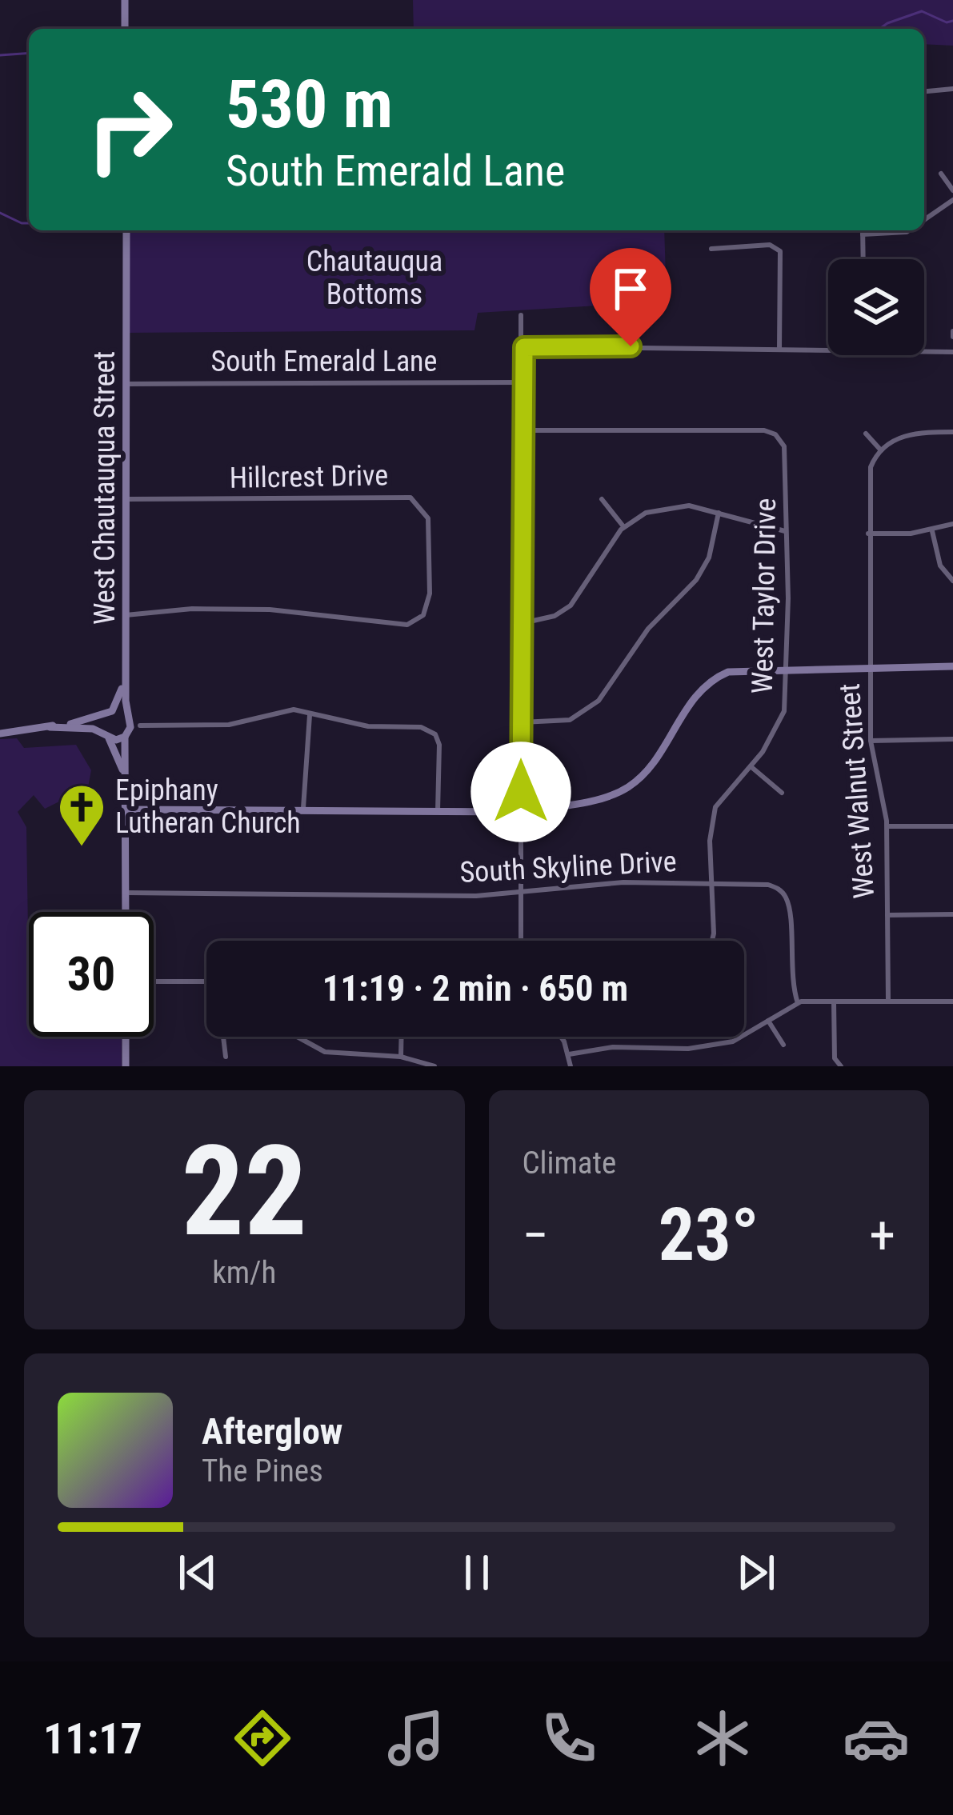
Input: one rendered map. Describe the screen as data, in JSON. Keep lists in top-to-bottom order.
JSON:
{
  "streets": {
    "street": [
      "South Emerald Lane",
      "Hillcrest Drive",
      "West Chautauqua Street",
      "West Taylor Drive",
      "West Walnut Street",
      "South Skyline Drive"
    ]
  },
  "crossings": [
    ["South Emerald Lane", "West Chautauqua Street"],
    ["Hillcrest Drive", "West Chautauqua Street"],
    ["West Chautauqua Street", "South Skyline Drive"],
    ["West Taylor Drive", "South Skyline Drive"]
  ],
  "parks": ["Chautauqua Bottoms"],
  "places": {
    "church": ["Epiphany Lutheran Church"]
  },
  "page": {
    "turn": ["530 m", "South Emerald Lane"],
    "limit": "30",
    "trip": "11:19 · 2 min · 650 m",
    "tile": [
      ["22", "km/h"],
      "Climate"
    ],
    "heat": ["−", "23°", "+"],
    "song": ["Afterglow", "The Pines"],
    "tabs": "11:17"
  }
}
